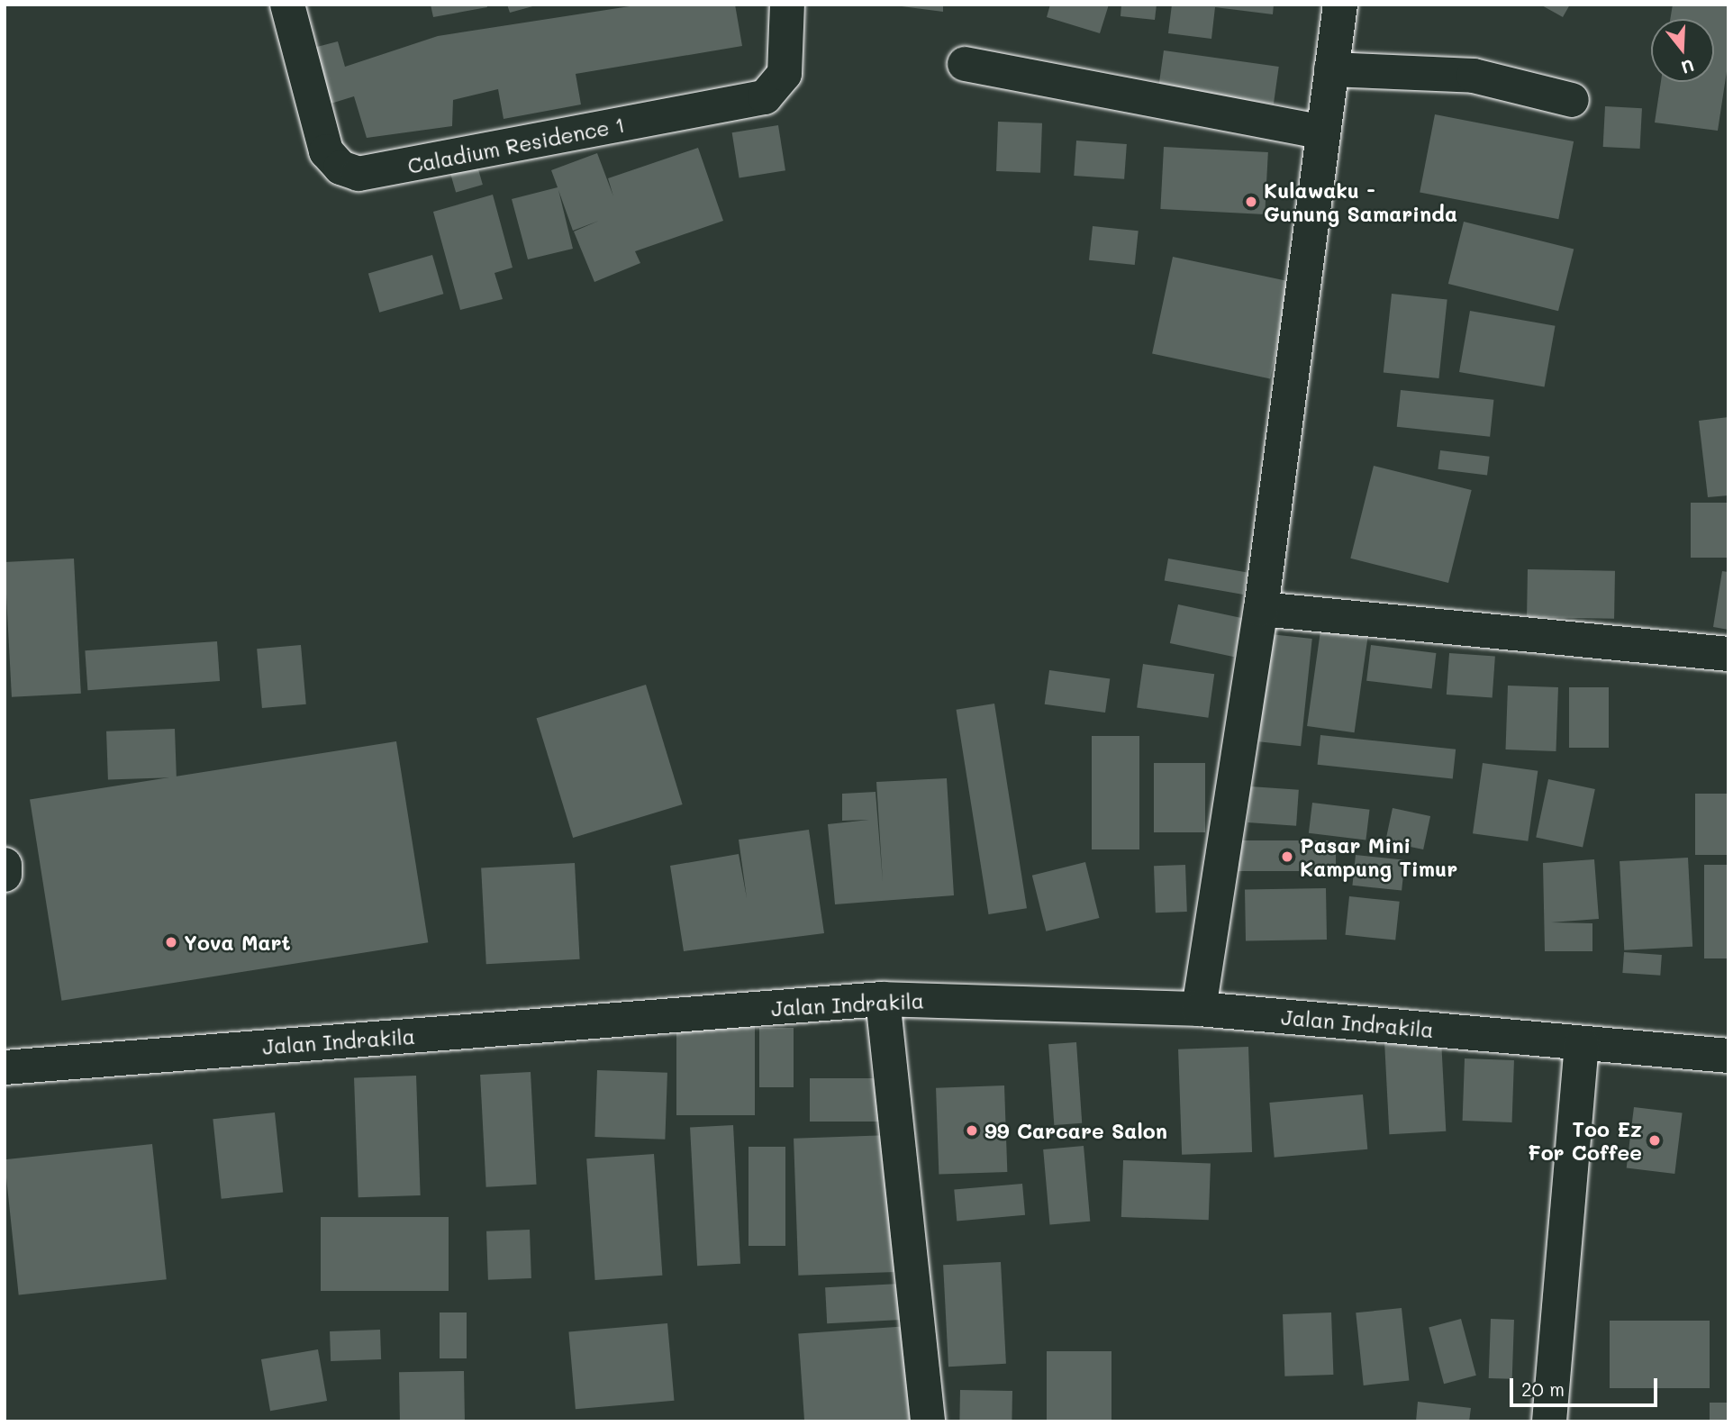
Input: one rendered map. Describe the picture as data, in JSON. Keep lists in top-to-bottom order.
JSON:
{
  "streets": {
    "street": ["Caladium Residence 1", "Jalan Indrakila"]
  },
  "places": [
    "Kulawaku - Gunung Samarinda",
    "Pasar Mini Kampung Timur",
    "Yova Mart",
    "99 Carcare Salon",
    "Too Ez For Coffee"
  ],
  "scale_bar": "20 m",
  "north": "bottom"
}
